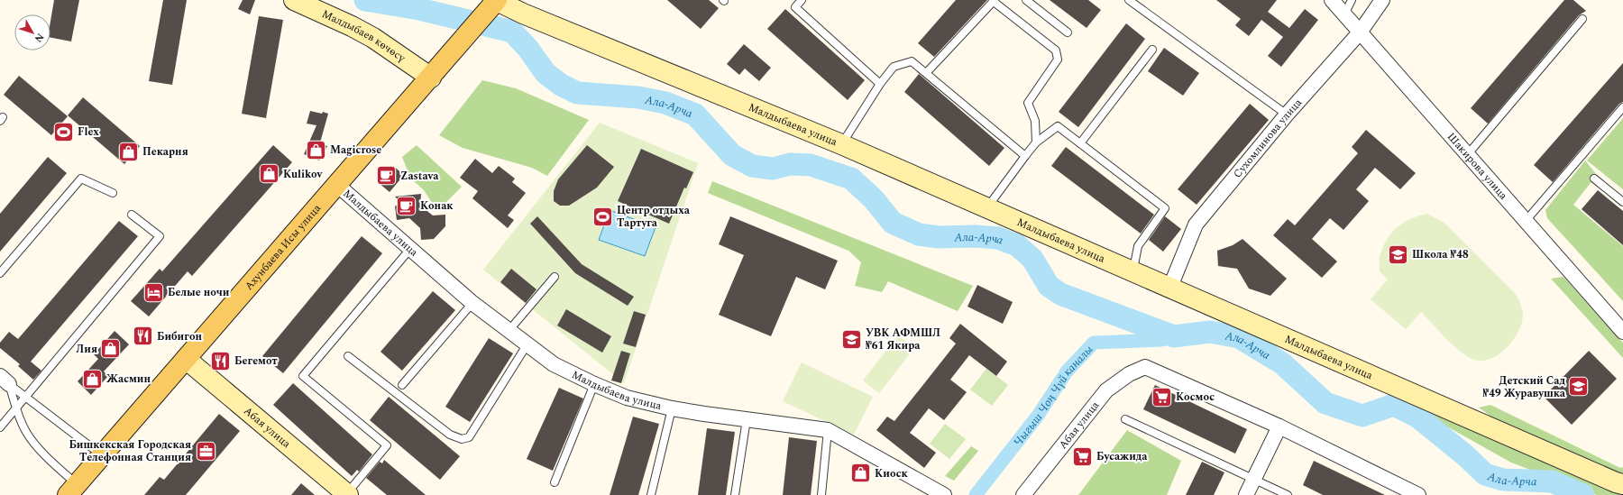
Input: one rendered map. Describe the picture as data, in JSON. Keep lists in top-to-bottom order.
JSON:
{
  "streets": {
    "main road": ["Ахунбаева Исы улица"],
    "street": [
      "Малдыбаев көчөсү",
      "Малдыбаева улица",
      "Сухомлинова улица",
      "Шакирова улица",
      "Абая улица"
    ]
  },
  "crossings": [
    ["Малдыбаев көчөсү", "Ахунбаева Исы улица"],
    ["Малдыбаева улица", "Сухомлинова улица"],
    ["Малдыбаева улица", "Ахунбаева Исы улица"],
    ["Сухомлинова улица", "Шакирова улица"],
    ["Ахунбаева Исы улица", "Абая улица"]
  ],
  "water": ["Ала-Арча", "Чыгыш Чоң Чүй каналы"],
  "places": {
    "sports": ["Flex", "Центр отдыха Тартуга"],
    "shop": [
      "Magicrose",
      "Пекарня",
      "Kulikov",
      "Лия",
      "Жасмин",
      "Киоск"
    ],
    "cafe": ["Zastava", "Конак"],
    "school or university": ["Школа №48", "УВК АФМШЛ №61 Якира", "Детский Сад №49 Журавушка"],
    "hotel": ["Белые ночи"],
    "restaurant": ["Бибигон", "Бегемот"],
    "supermarket": ["Космос", "Бусажида"],
    "office": ["Бишкекская Городская Телефонная Станция"]
  },
  "north": "bottom right"
}
